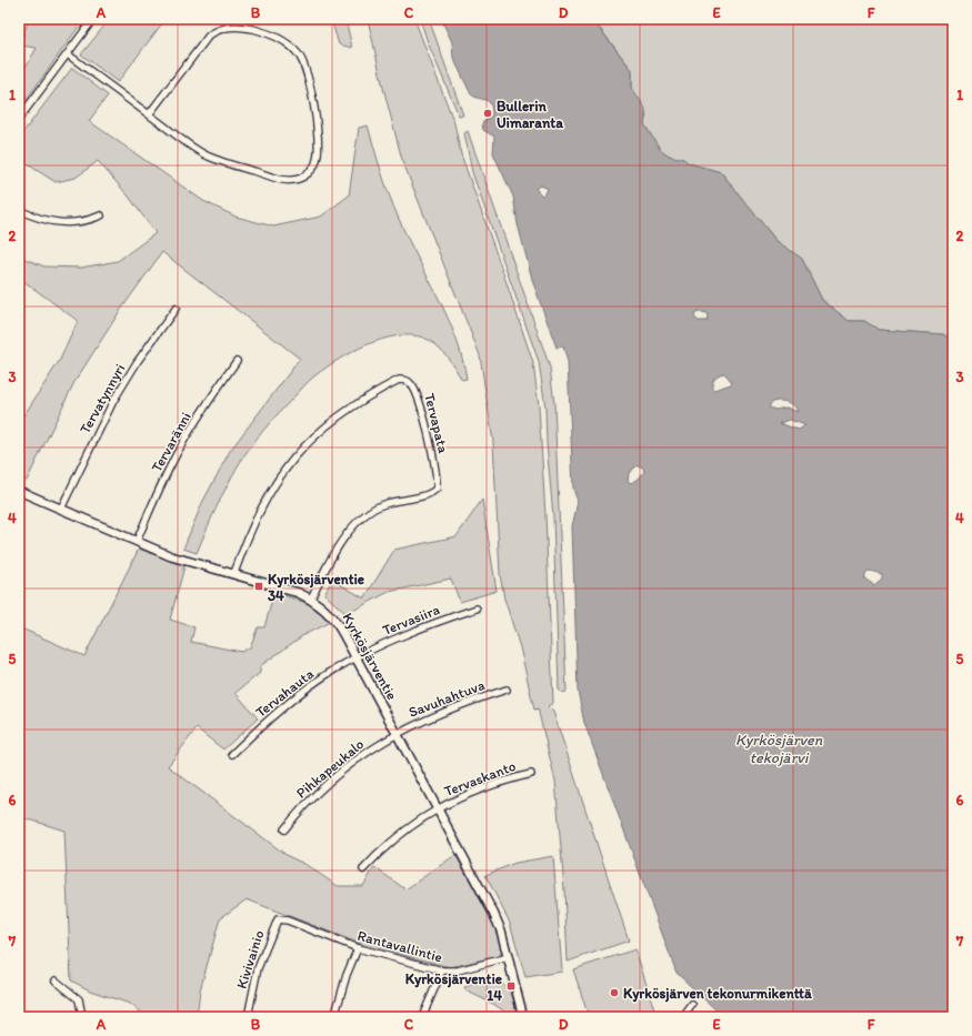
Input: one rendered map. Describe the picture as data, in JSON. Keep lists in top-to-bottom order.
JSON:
{
  "streets": {
    "street": [
      "Tervatynnyri",
      "Tervapata",
      "Tervaränni",
      "Tervasiira",
      "Kyrkösjärventie",
      "Tervahauta",
      "Savuhahtuva",
      "Pihkapeukalo",
      "Tervaskanto",
      "Rantavallintie",
      "Kivivainio"
    ]
  },
  "crossings": [
    ["Tervatynnyri", "Kyrkösjärventie"],
    ["Tervapata", "Kyrkösjärventie"],
    ["Tervaränni", "Kyrkösjärventie"],
    ["Tervasiira", "Kyrkösjärventie"],
    ["Tervasiira", "Tervahauta"],
    ["Kyrkösjärventie", "Tervahauta"],
    ["Kyrkösjärventie", "Savuhahtuva"],
    ["Kyrkösjärventie", "Pihkapeukalo"],
    ["Kyrkösjärventie", "Tervaskanto"],
    ["Kyrkösjärventie", "Rantavallintie"],
    ["Savuhahtuva", "Pihkapeukalo"],
    ["Rantavallintie", "Kivivainio"]
  ],
  "water": ["Kyrkösjärven tekojärvi"],
  "places": {
    "other": ["Bullerin Uimaranta", "Kyrkösjärven tekonurmikenttä"],
    "transit": ["Kyrkösjärventie 34", "Kyrkösjärventie 14"]
  },
  "grid": {
    "columns": [
      "A",
      "B",
      "C",
      "D",
      "E",
      "F"
    ],
    "rows": [
      "1",
      "2",
      "3",
      "4",
      "5",
      "6",
      "7"
    ]
  }
}
